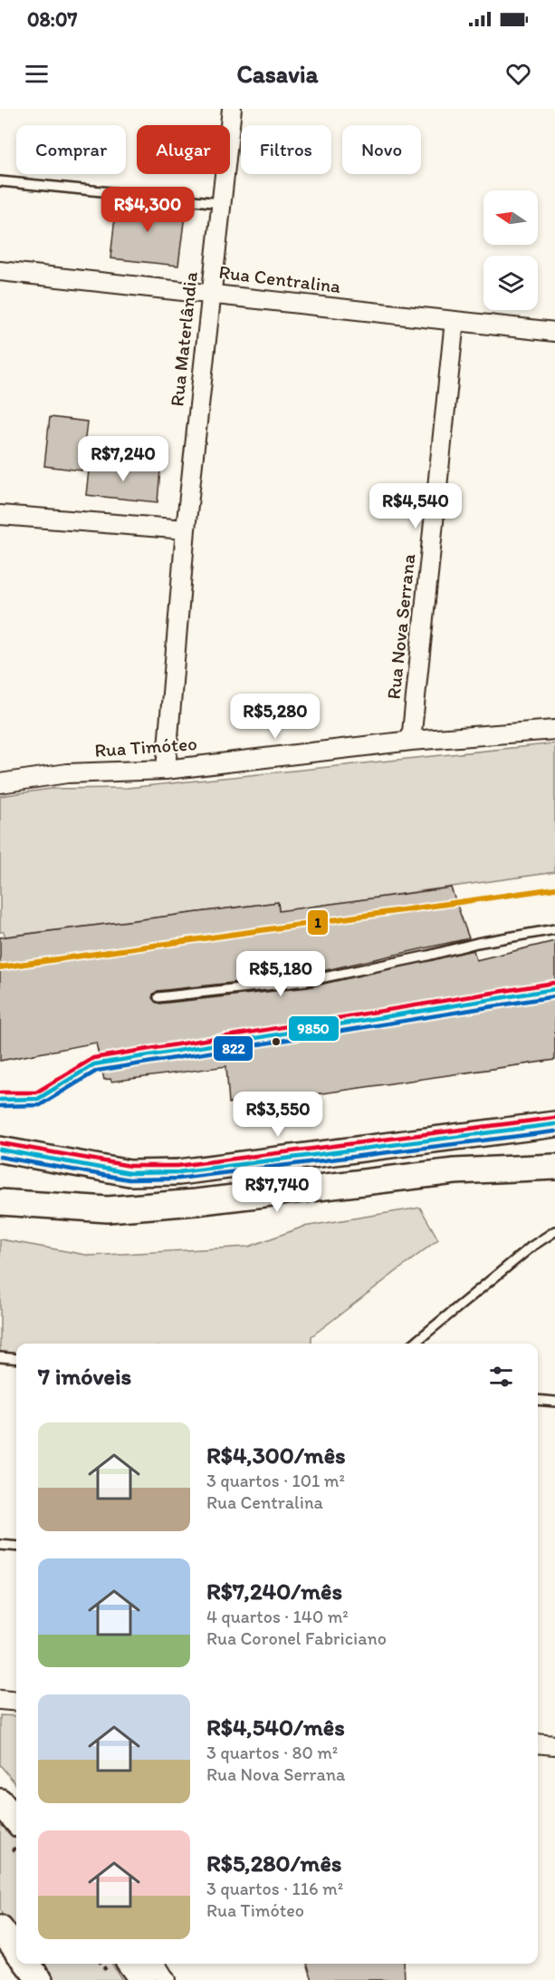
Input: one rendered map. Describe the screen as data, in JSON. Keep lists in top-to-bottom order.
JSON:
{
  "streets": {
    "street": [
      "Rua Centralina",
      "Rua Materlândia",
      "Rua Nova Serrana",
      "Rua Timóteo"
    ]
  },
  "crossings": [
    ["Rua Centralina", "Rua Materlândia"],
    ["Rua Centralina", "Rua Nova Serrana"],
    ["Rua Materlândia", "Rua Timóteo"],
    ["Rua Nova Serrana", "Rua Timóteo"]
  ],
  "lines": ["transit line 1", "transit line 9850", "transit line 822"],
  "north": "left",
  "page": {
    "status": "08:07",
    "header": "Casavia",
    "chip": [
      "Comprar",
      "Alugar",
      "Filtros",
      "Novo"
    ],
    "price": [
      "R$4,300",
      "R$7,240",
      "R$4,540",
      "R$5,280",
      "R$5,180",
      "R$3,550",
      "R$7,740"
    ],
    "heading": "7 imóveis",
    "list": [
      {
        "name": "R$4,300/mês",
        "note": "3 quartos · 101 m² · Rua Centralina"
      },
      {
        "name": "R$7,240/mês",
        "note": "4 quartos · 140 m² · Rua Coronel Fabriciano"
      },
      {
        "name": "R$4,540/mês",
        "note": "3 quartos · 80 m² · Rua Nova Serrana"
      },
      {
        "name": "R$5,280/mês",
        "note": "3 quartos · 116 m² · Rua Timóteo"
      }
    ]
  }
}
